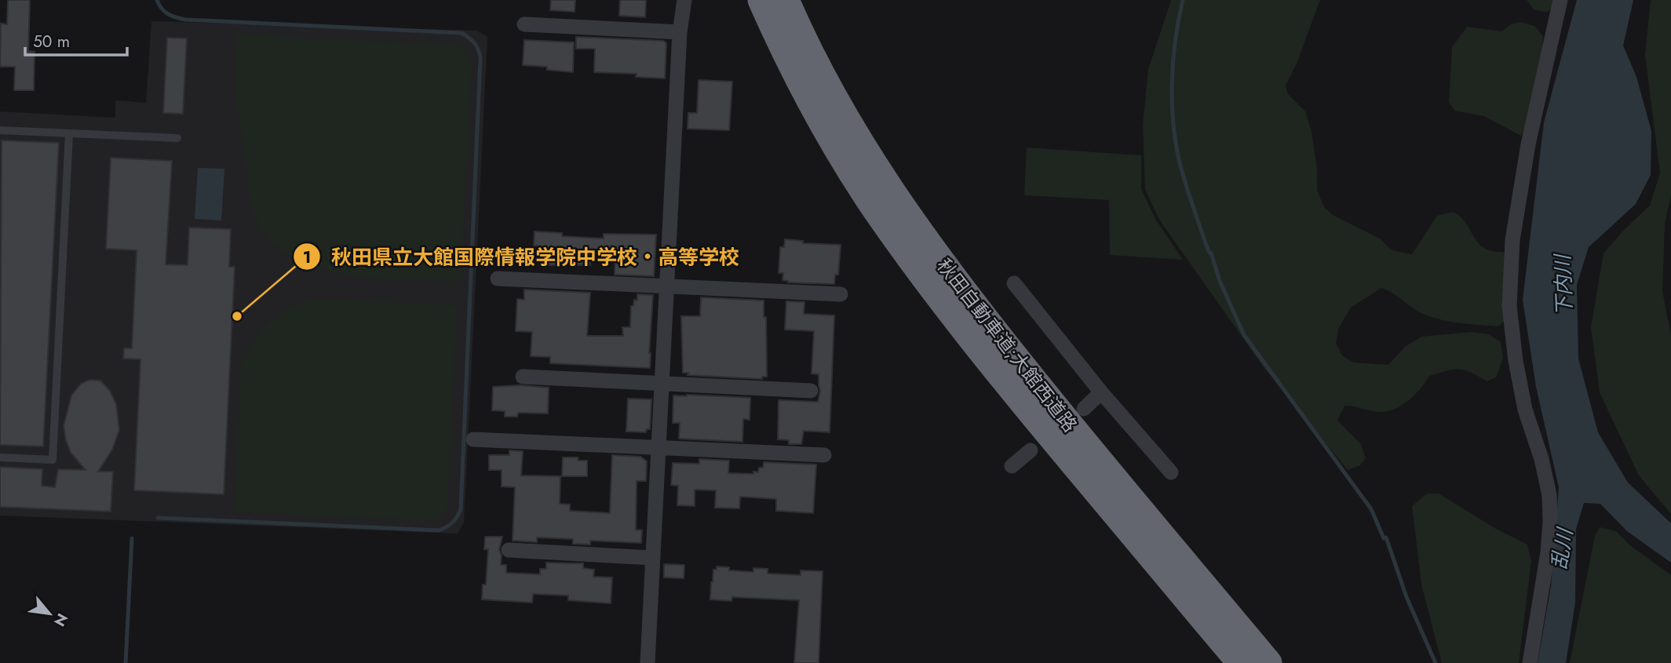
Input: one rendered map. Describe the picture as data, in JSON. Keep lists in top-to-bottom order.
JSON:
{
  "streets": {
    "highway": ["秋田自動車道;大館西道路"]
  },
  "water": ["下内川", "乱川"],
  "places": ["秋田県立大館国際情報学院中学校・高等学校"],
  "scale_bar": "50 m",
  "north": "bottom right"
}
